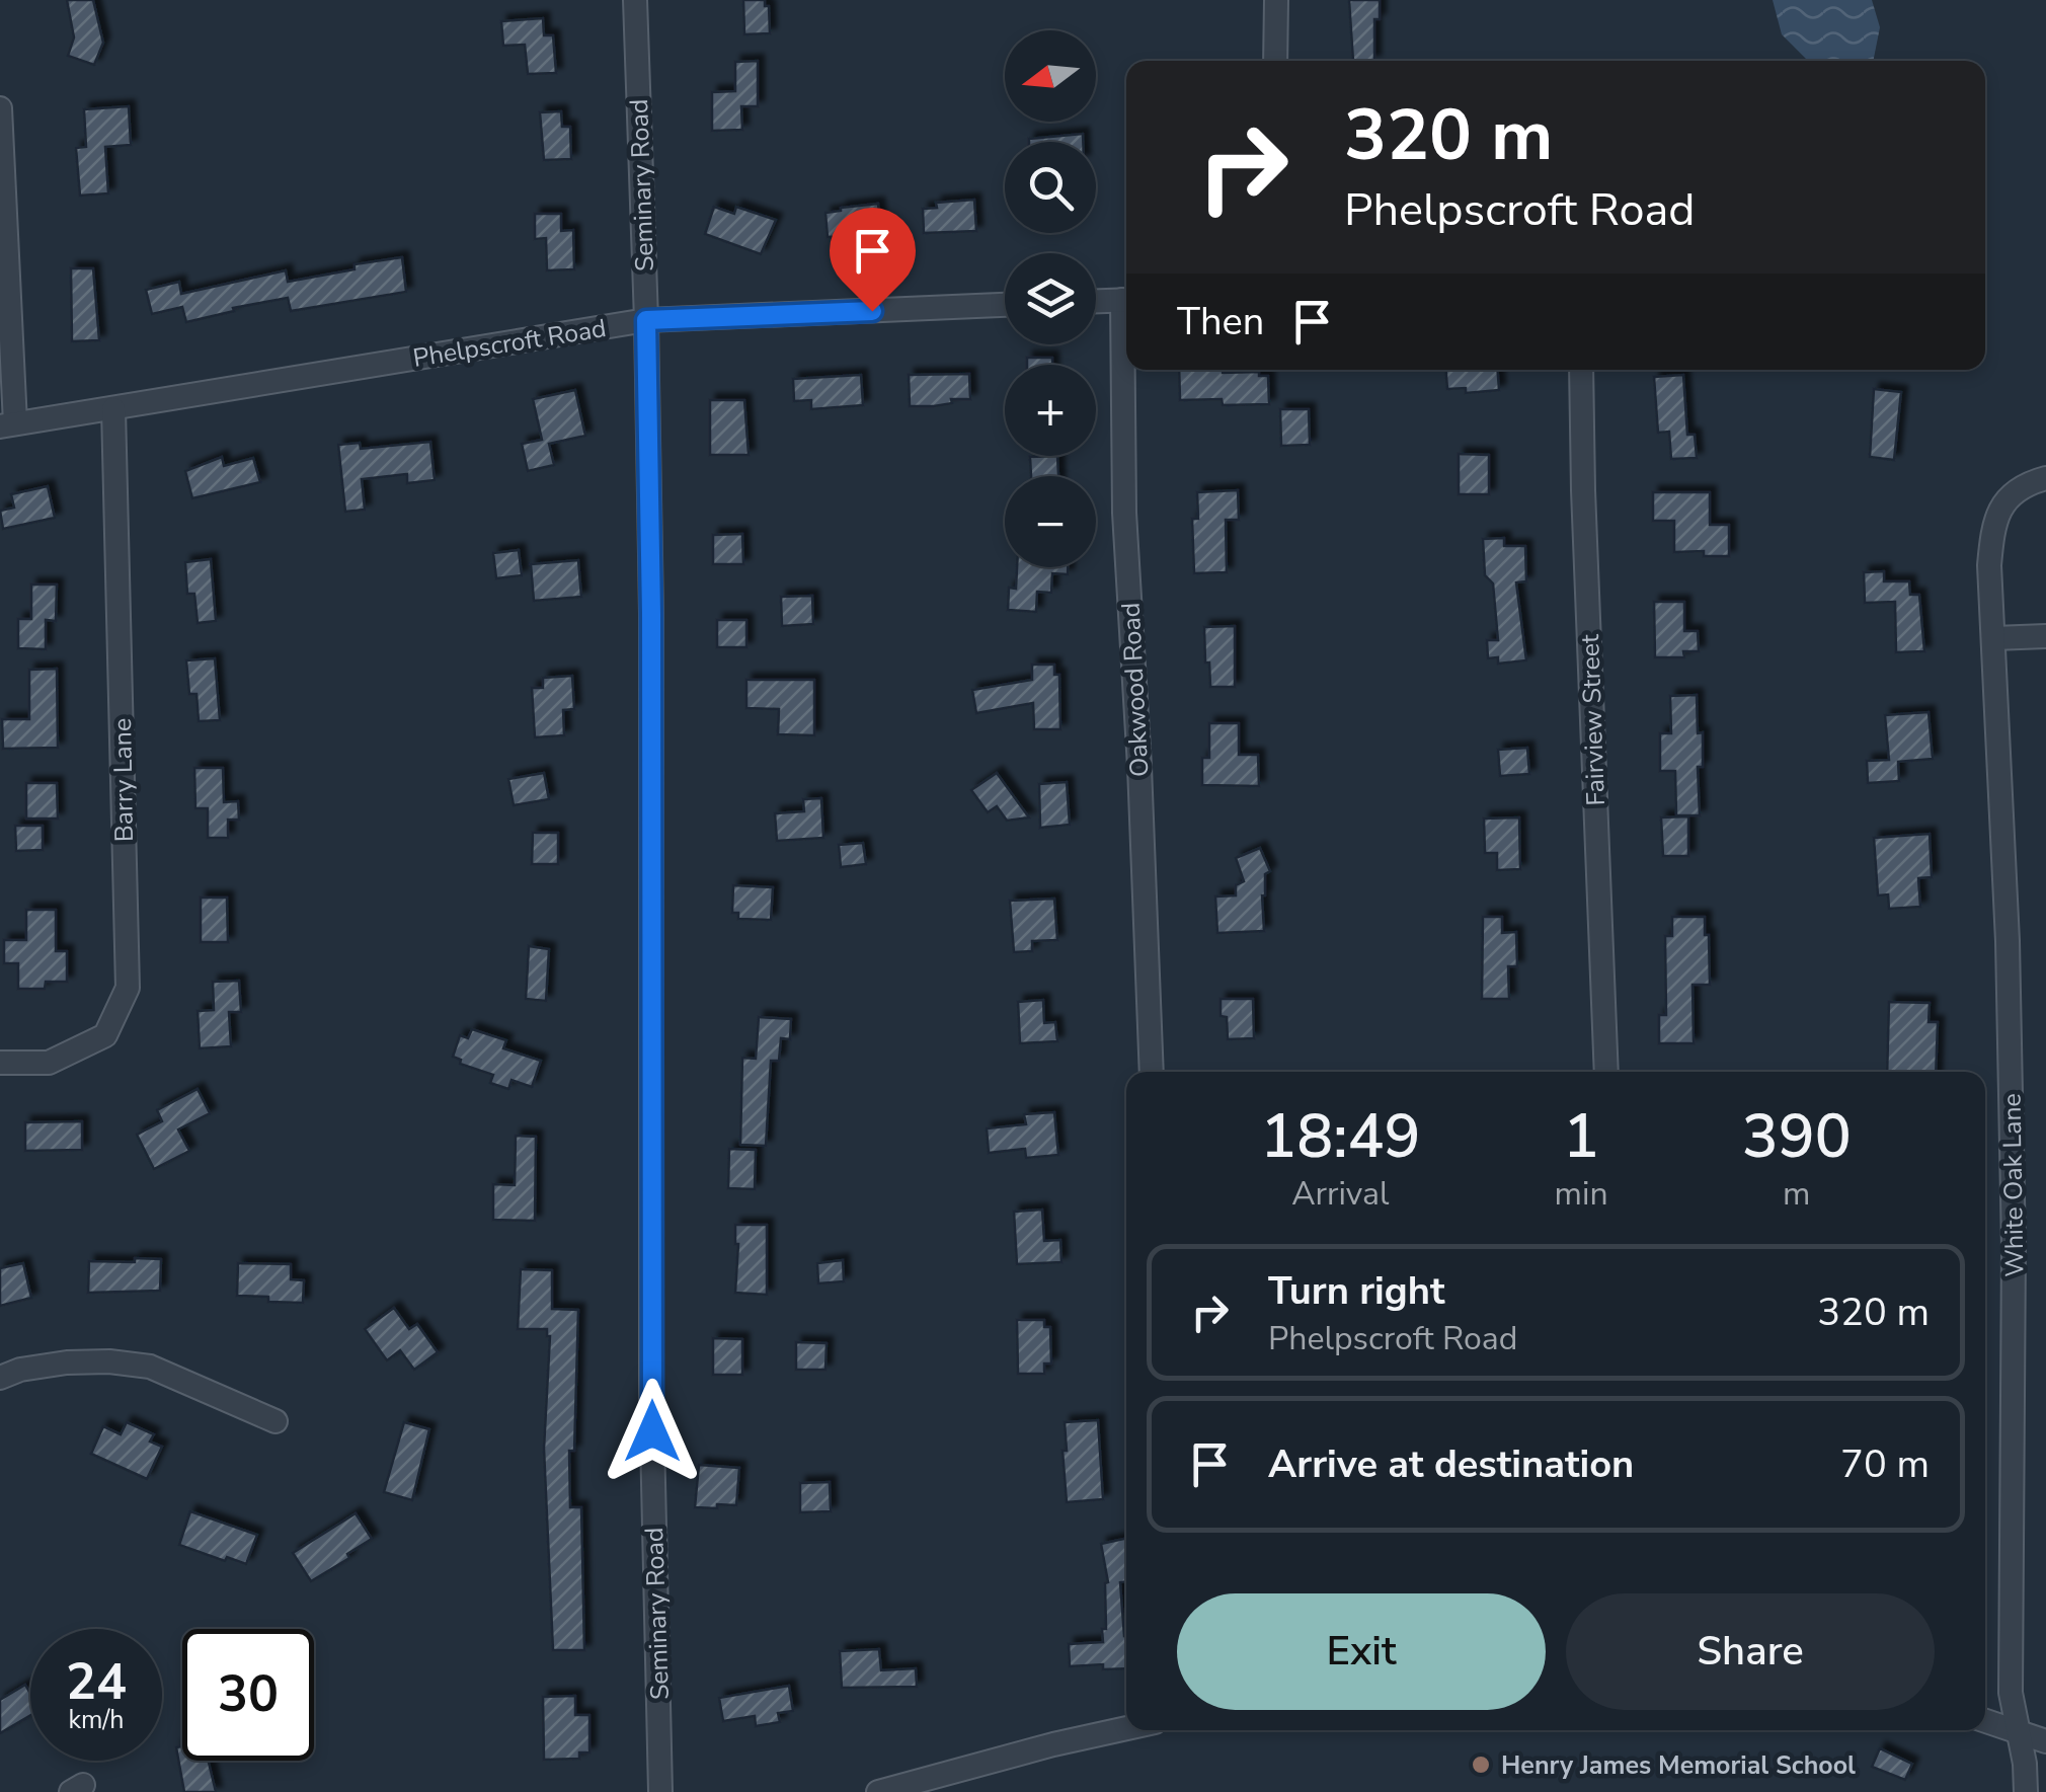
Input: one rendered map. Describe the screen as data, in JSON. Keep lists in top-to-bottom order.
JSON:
{
  "streets": {
    "street": [
      "Seminary Road",
      "Phelpscroft Road",
      "Oakwood Road",
      "Fairview Street",
      "Barry Lane",
      "White Oak Lane"
    ]
  },
  "crossings": [
    ["Seminary Road", "Phelpscroft Road"],
    ["Phelpscroft Road", "Barry Lane"]
  ],
  "places": ["Henry James Memorial School"],
  "north": "left",
  "page": {
    "map_buttons": ["+", "−"],
    "turn": ["320 m", "Phelpscroft Road"],
    "then": "Then",
    "eta": [
      "18:49",
      "Arrival",
      "1",
      "min",
      "390",
      "m"
    ],
    "list": [
      {
        "name": "Turn right",
        "note": "Phelpscroft Road",
        "value": "320 m"
      },
      {
        "name": "Arrive at destination",
        "value": "70 m"
      }
    ],
    "buttons": ["Exit", "Share"],
    "speed": "24 km/h",
    "limit": "30"
  }
}
